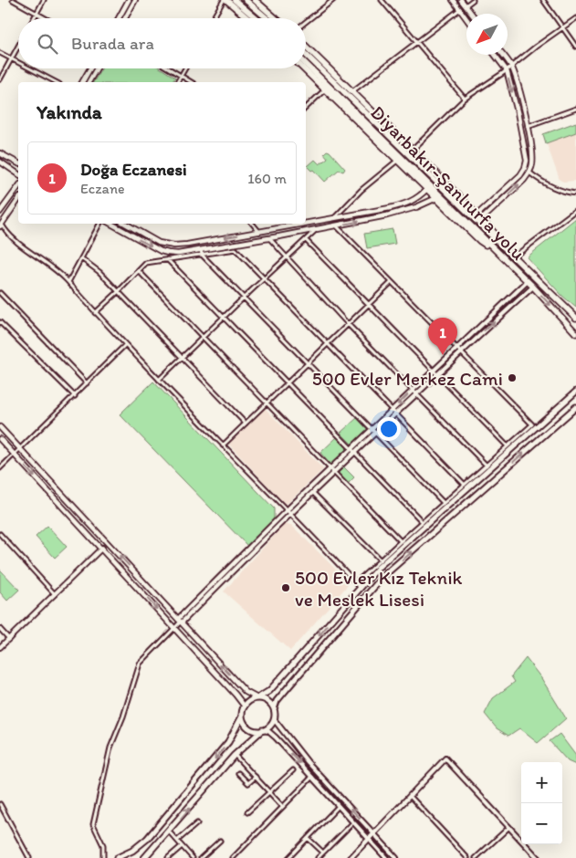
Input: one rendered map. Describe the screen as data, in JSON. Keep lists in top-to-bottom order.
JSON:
{
  "streets": {
    "highway": ["Diyarbakır-Şanlıurfa yolu"]
  },
  "places": ["500 Evler Merkez Cami", "500 Evler Kız Teknik ve Meslek Lisesi"],
  "north": "bottom left",
  "page": {
    "search": "Burada ara",
    "heading": "Yakında",
    "list": [
      {
        "mark": "1",
        "name": "Doğa Eczanesi",
        "note": "Eczane",
        "value": "160 m"
      }
    ],
    "pins": "1",
    "map_buttons": ["+", "−"]
  }
}
